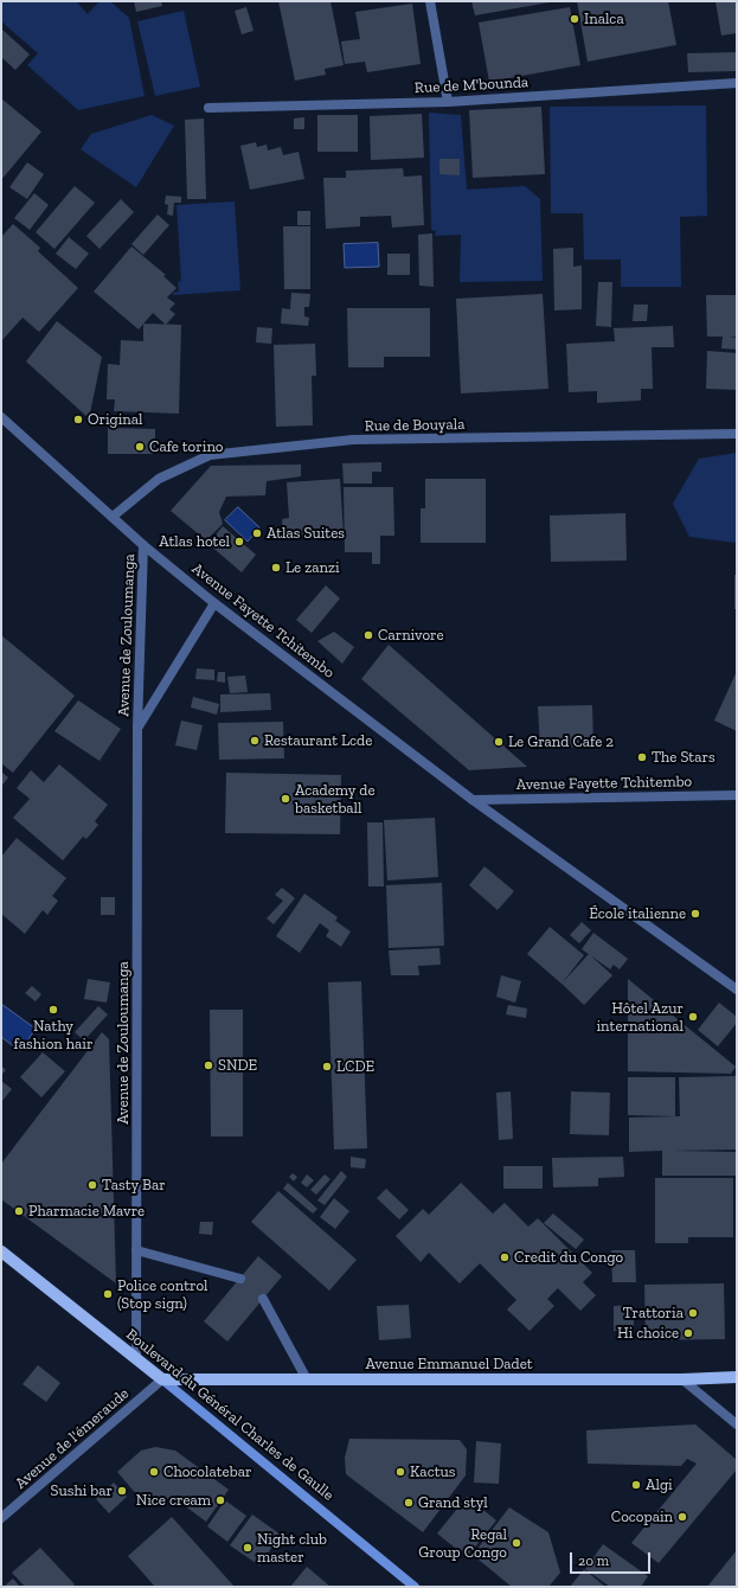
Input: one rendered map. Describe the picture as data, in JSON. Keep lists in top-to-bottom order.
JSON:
{
  "streets": {
    "main road": ["Avenue Emmanuel Dadet", "Boulevard du Général Charles de Gaulle"],
    "street": [
      "Rue de M'bounda",
      "Rue de Bouyala",
      "Avenue Fayette Tchitembo",
      "Avenue de Zouloumanga",
      "Avenue de l'émeraude"
    ]
  },
  "crossings": [
    ["Rue de Bouyala", "Avenue Fayette Tchitembo"],
    ["Avenue Fayette Tchitembo", "Avenue de Zouloumanga"],
    ["Avenue de Zouloumanga", "Boulevard du Général Charles de Gaulle"],
    ["Avenue Emmanuel Dadet", "Boulevard du Général Charles de Gaulle"],
    ["Avenue Emmanuel Dadet", "Avenue de l'émeraude"],
    ["Boulevard du Général Charles de Gaulle", "Avenue de l'émeraude"]
  ],
  "places": [
    "Inalca",
    "Original",
    "Cafe torino",
    "Atlas Suites",
    "Atlas hotel",
    "Le zanzi",
    "Carnivore",
    "Restaurant Lcde",
    "Le Grand Cafe 2",
    "The Stars",
    "Academy de basketball",
    "École italienne",
    "Nathy fashion hair",
    "Hôtel Azur international",
    "SNDE",
    "LCDE",
    "Tasty Bar",
    "Pharmacie Mavre",
    "Credit du Congo",
    "Police control (Stop sign)",
    "Trattoria",
    "Hi choice",
    "Chocolatebar",
    "Kactus",
    "Algi",
    "Sushi bar",
    "Nice cream",
    "Grand styl",
    "Cocopain",
    "Regal Group Congo",
    "Night club master"
  ],
  "scale_bar": "20 m"
}
